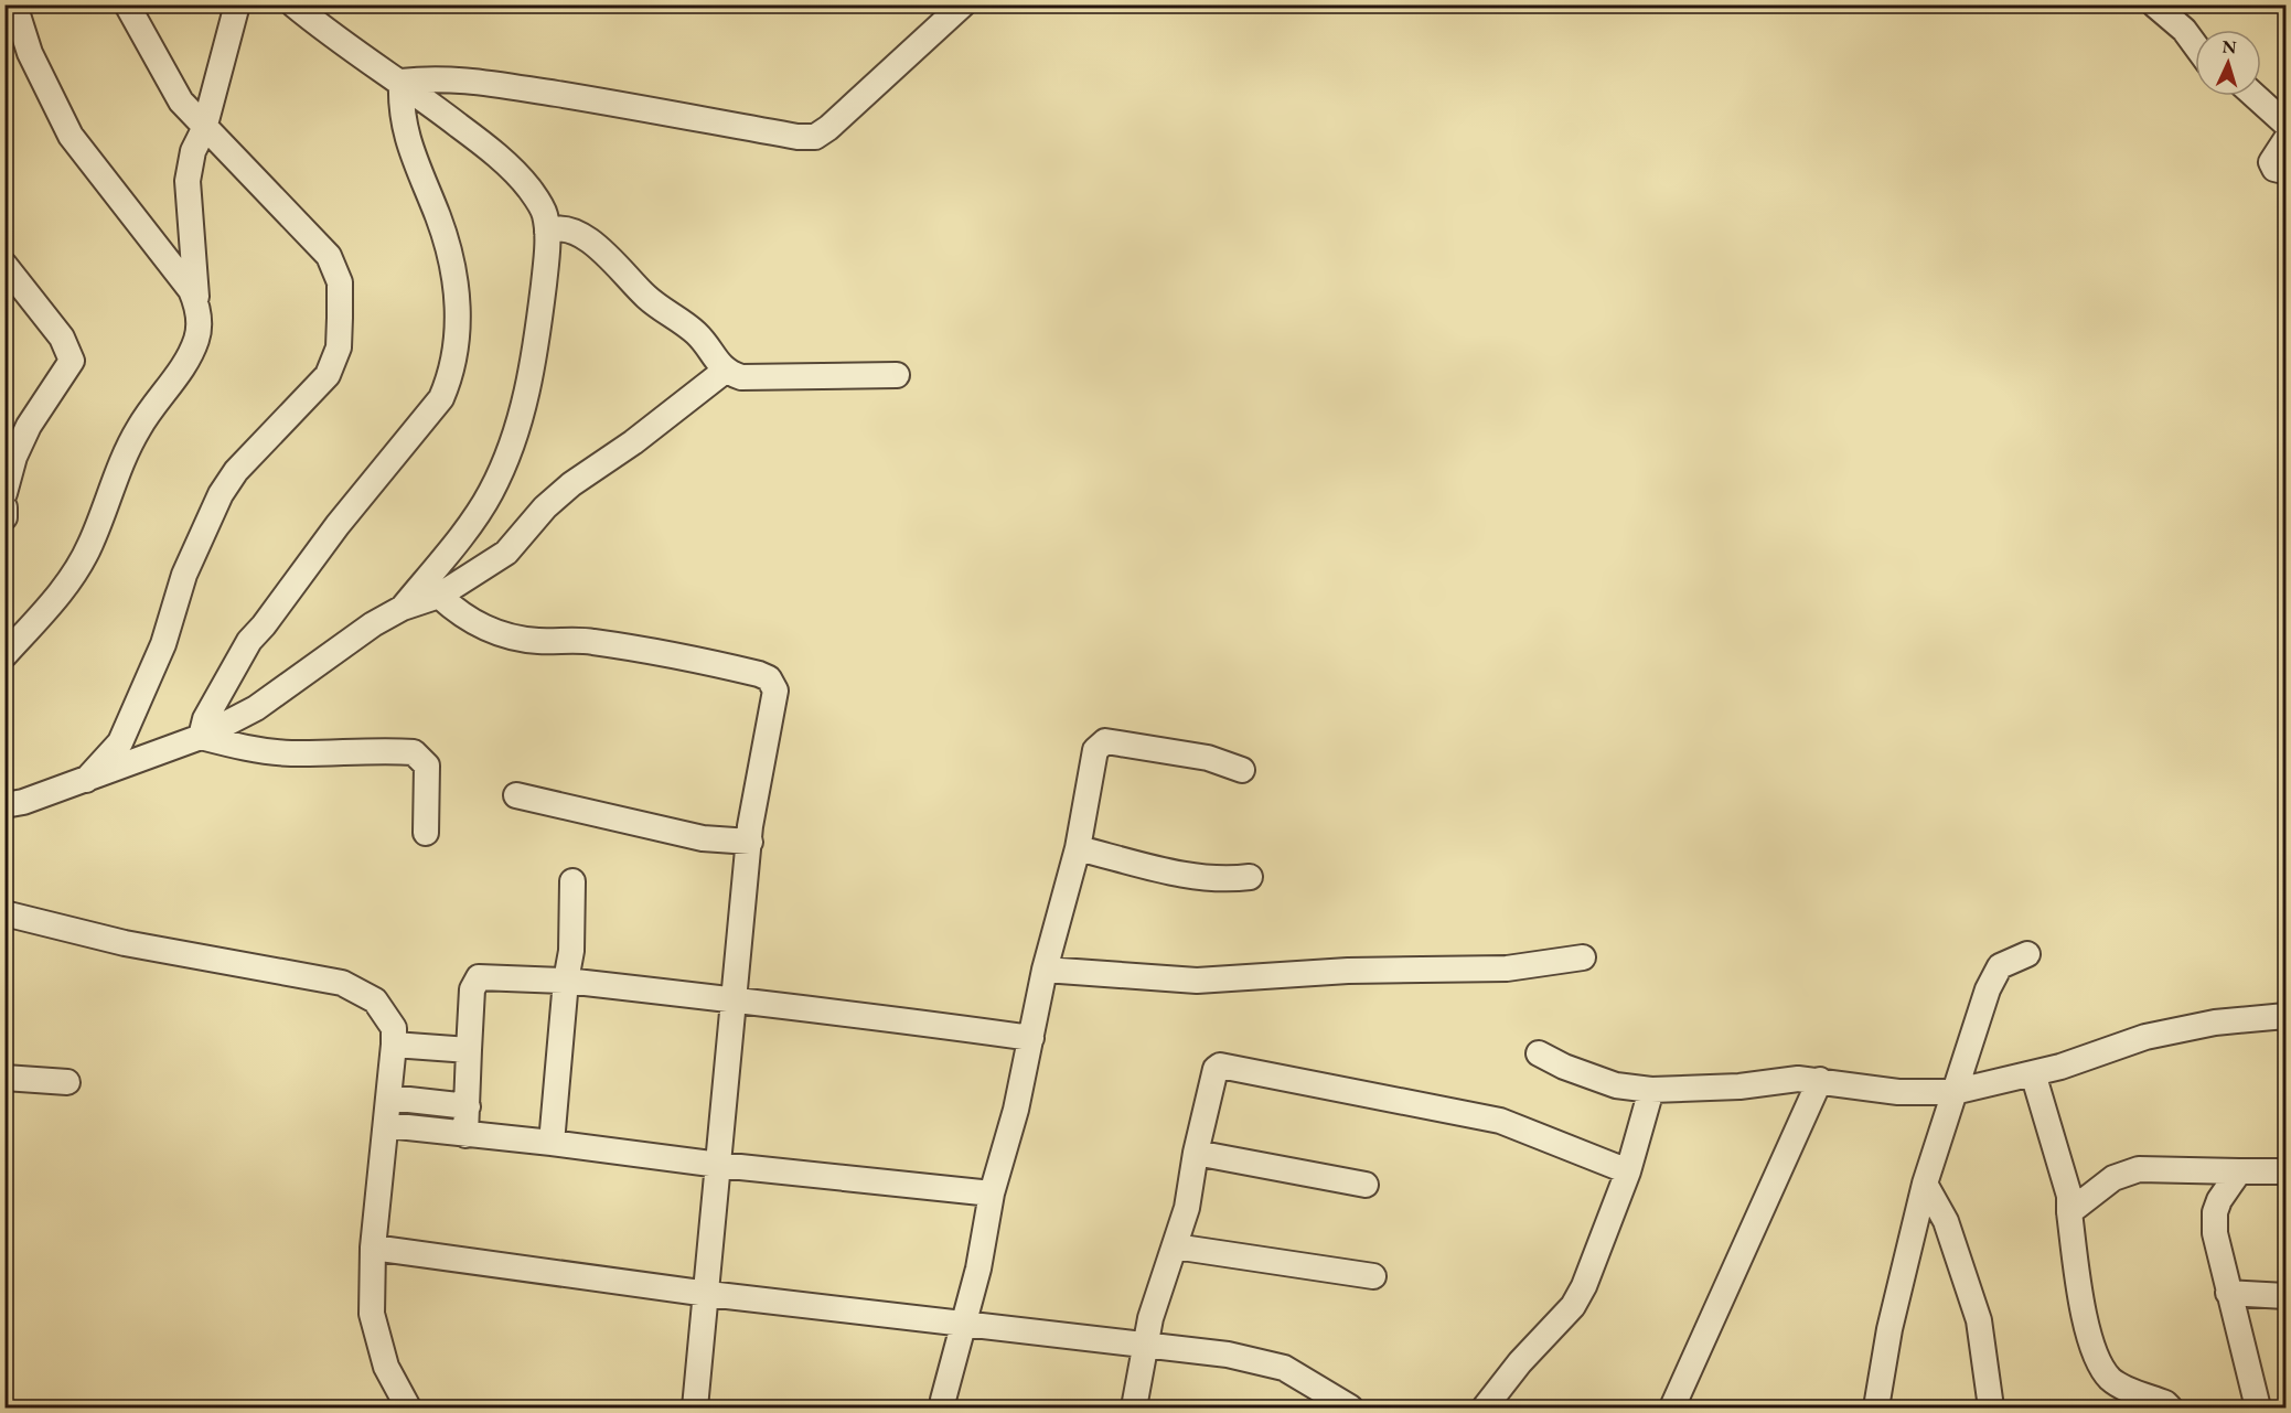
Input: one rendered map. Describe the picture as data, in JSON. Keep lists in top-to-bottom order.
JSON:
{
  "north": "top"
}
